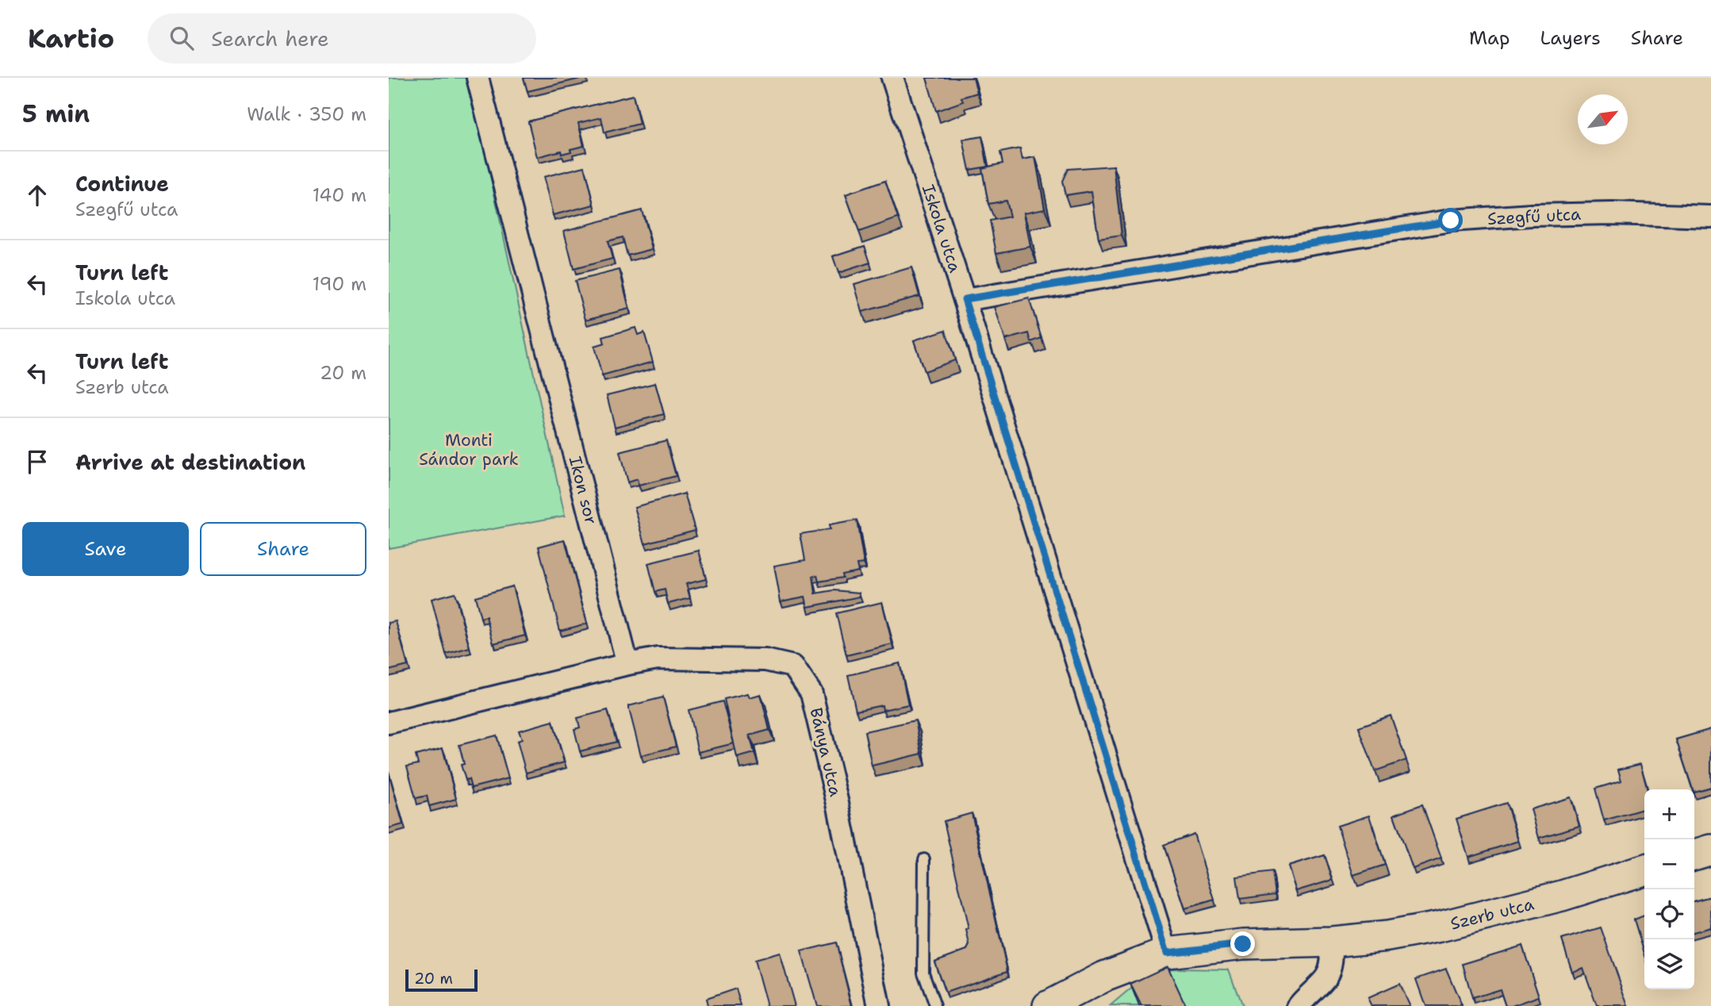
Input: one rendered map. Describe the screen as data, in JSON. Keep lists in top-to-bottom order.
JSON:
{
  "streets": {
    "main road": ["Szerb utca"],
    "street": [
      "Szegfű utca",
      "Iskola utca",
      "Ikon sor",
      "Bánya utca"
    ]
  },
  "crossings": [
    ["Szegfű utca", "Iskola utca"],
    ["Iskola utca", "Szerb utca"],
    ["Ikon sor", "Bánya utca"]
  ],
  "parks": ["Monti Sándor park"],
  "scale_bar": "20 m",
  "north": "top right",
  "page": {
    "header": "Kartio",
    "search": "Search here",
    "nav": ["Map", "Layers", "Share"],
    "heading": ["5 min", "Walk · 350 m"],
    "list": [
      ["Continue", "Szegfű utca", "140 m"],
      ["Turn left", "Iskola utca", "190 m"],
      ["Turn left", "Szerb utca", "20 m"],
      "Arrive at destination"
    ],
    "buttons": ["Save", "Share"],
    "map_buttons": ["+", "−"],
    "scale": "20 m"
  }
}
